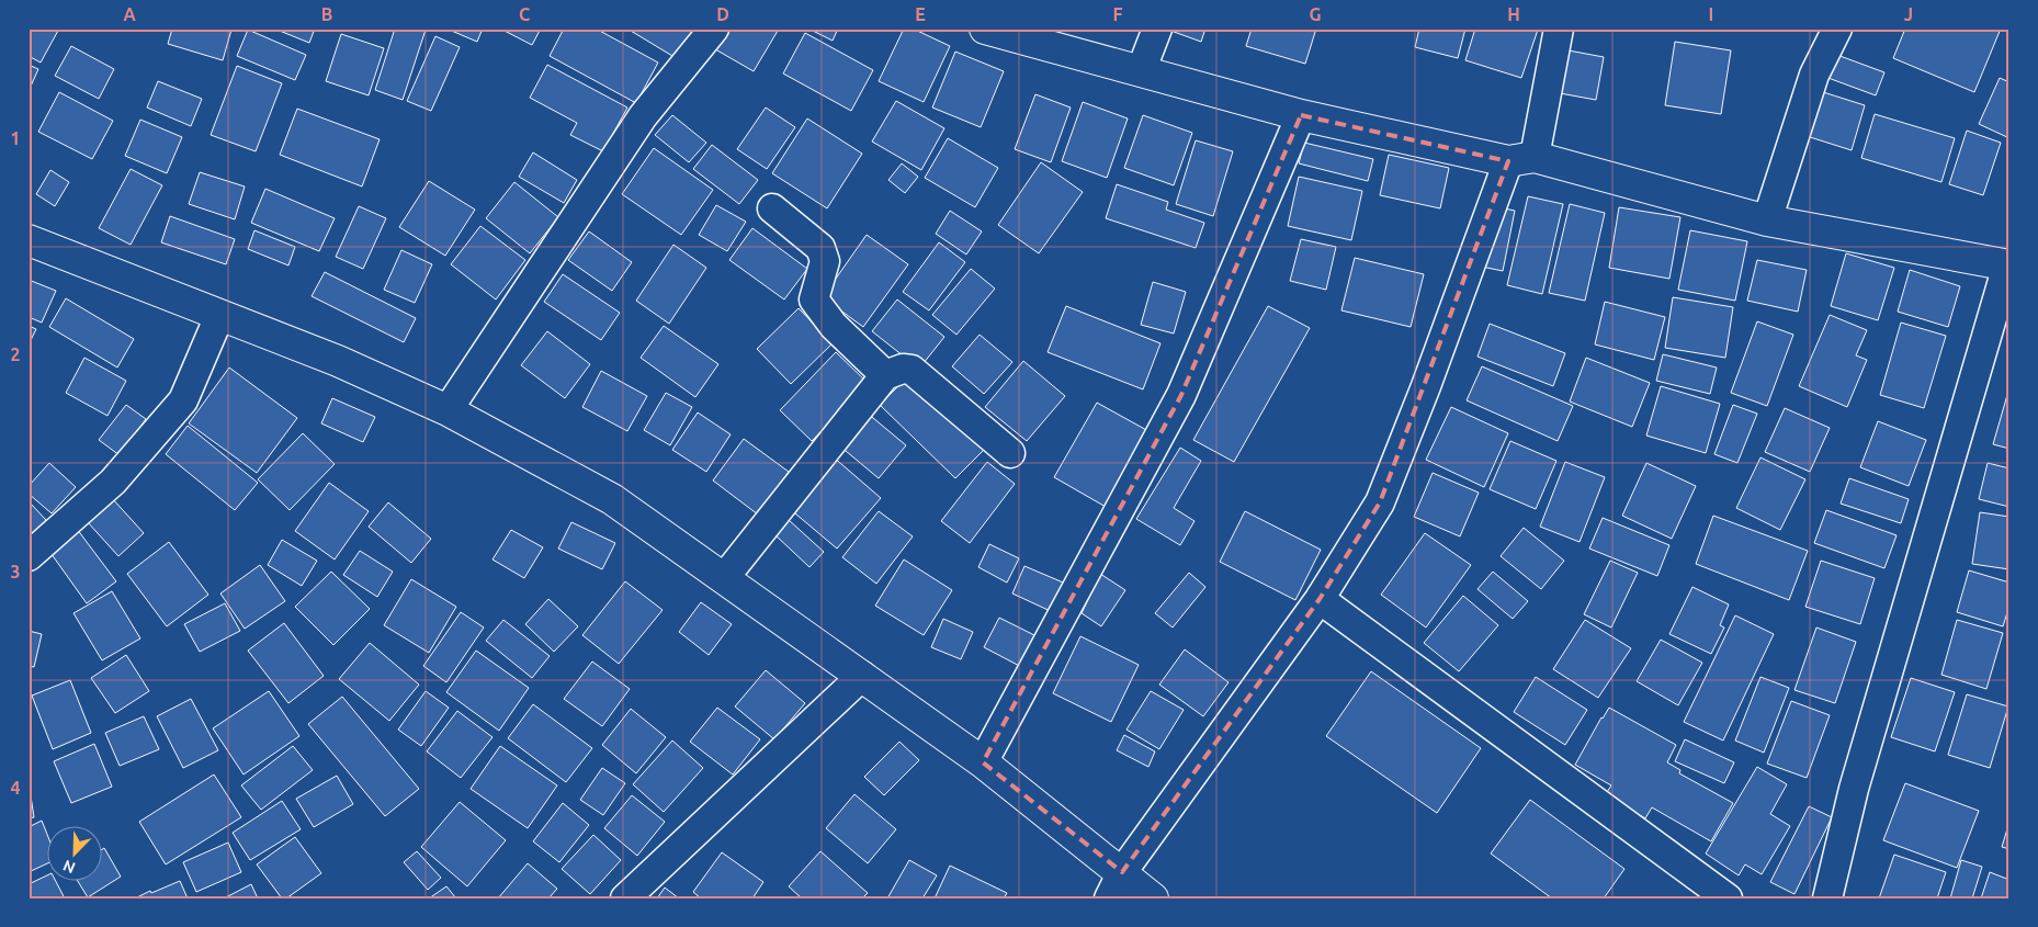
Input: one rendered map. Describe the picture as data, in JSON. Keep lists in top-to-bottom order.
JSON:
{
  "north": "bottom left",
  "grid": {
    "columns": [
      "A",
      "B",
      "C",
      "D",
      "E",
      "F",
      "G",
      "H",
      "I",
      "J"
    ],
    "rows": [
      "1",
      "2",
      "3",
      "4"
    ]
  }
}
